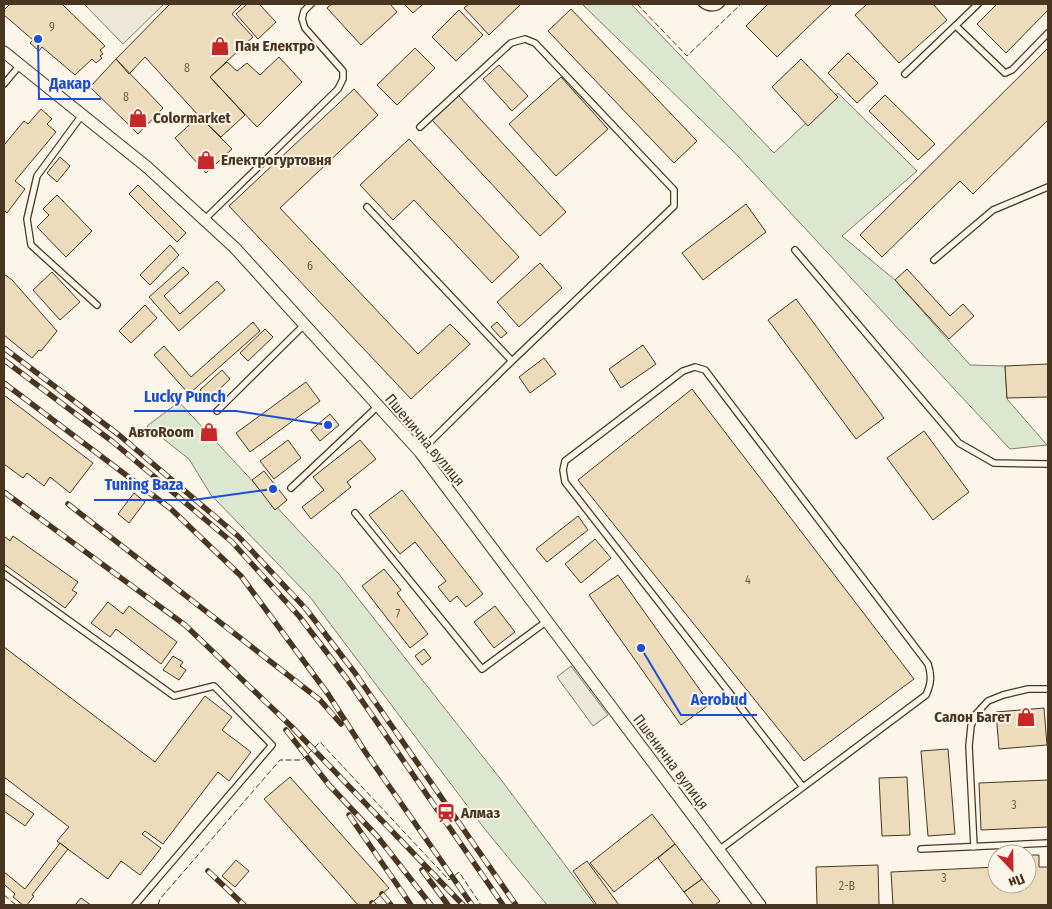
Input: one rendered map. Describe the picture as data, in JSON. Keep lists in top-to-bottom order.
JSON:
{
  "streets": {
    "street": ["Пшенична вулиця"]
  },
  "places": {
    "other": [
      "Дакар",
      "Lucky Punch",
      "Tuning Baza",
      "Aerobud"
    ],
    "shop": [
      "Пан Електро",
      "Colormarket",
      "Електрогуртовня",
      "АвтоRoom",
      "Салон Багет"
    ],
    "station": ["Алмаз"]
  },
  "house_numbers": [
    "9",
    "8",
    "8",
    "6",
    "4",
    "7",
    "3",
    "3",
    "2-В"
  ],
  "north": "bottom"
}
